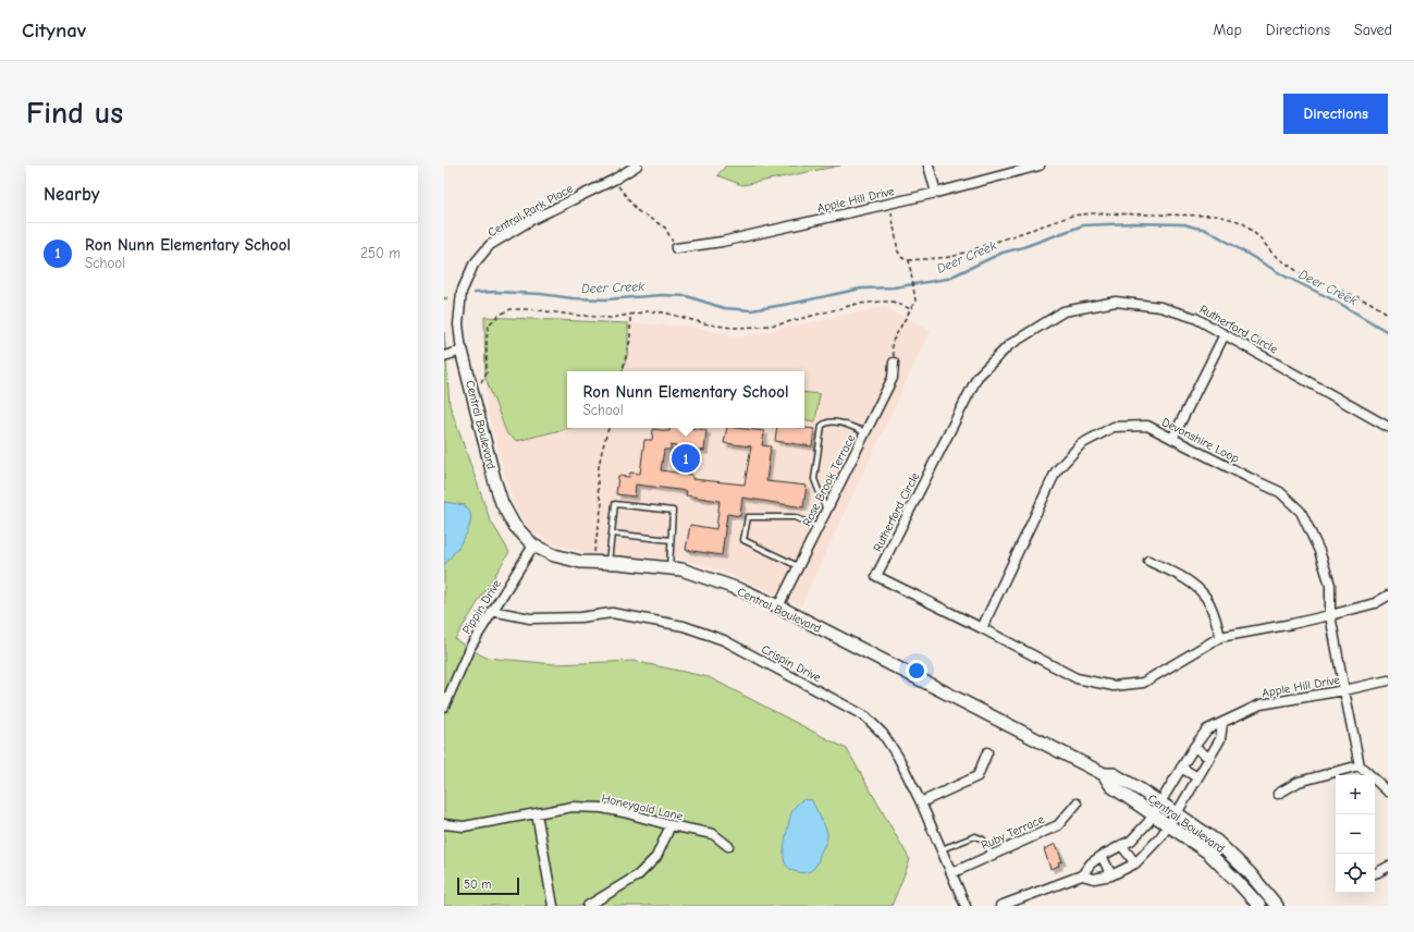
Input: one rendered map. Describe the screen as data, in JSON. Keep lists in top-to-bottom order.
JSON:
{
  "streets": {
    "street": [
      "Apple Hill Drive",
      "Central Park Place",
      "Rutherford Circle",
      "Central Boulevard",
      "Devonshire Loop",
      "Rose Brook Terrace",
      "Pippin Drive",
      "Crispin Drive",
      "Honeygold Lane",
      "Ruby Terrace"
    ]
  },
  "crossings": [
    ["Apple Hill Drive", "Central Boulevard"],
    ["Apple Hill Drive", "Devonshire Loop"],
    ["Central Park Place", "Central Boulevard"],
    ["Rutherford Circle", "Devonshire Loop"],
    ["Central Boulevard", "Rose Brook Terrace"],
    ["Central Boulevard", "Pippin Drive"],
    ["Pippin Drive", "Crispin Drive"],
    ["Crispin Drive", "Ruby Terrace"]
  ],
  "water": ["Deer Creek"],
  "scale_bar": "50 m",
  "page": {
    "header": "Citynav",
    "nav": ["Map", "Directions", "Saved"],
    "buttons": "Directions",
    "title": "Find us",
    "heading": "Nearby",
    "list": [
      {
        "mark": "1",
        "name": "Ron Nunn Elementary School",
        "note": "School",
        "value": "250 m"
      }
    ],
    "popup": ["Ron Nunn Elementary School", "School"],
    "pins": "1",
    "map_buttons": ["+", "−"],
    "scale": "50 m"
  }
}
